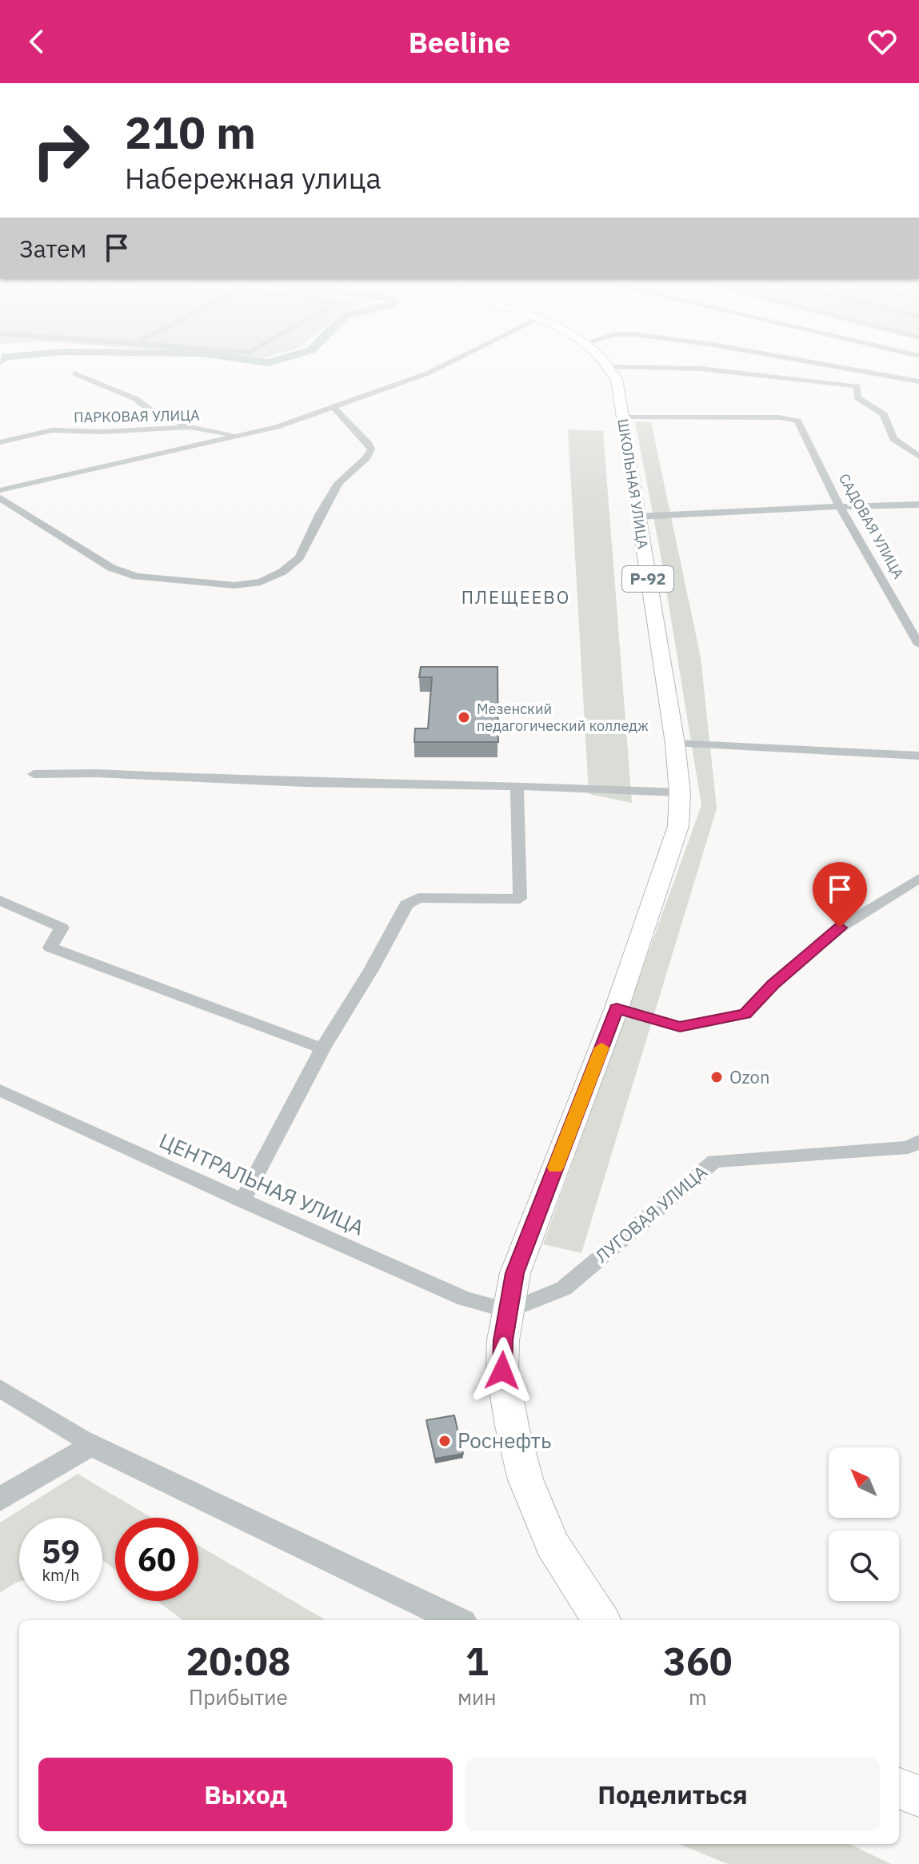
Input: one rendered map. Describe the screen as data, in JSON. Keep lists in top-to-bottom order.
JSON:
{
  "streets": {
    "main road": ["ШКОЛЬНАЯ УЛИЦА", "Р-92"],
    "street": [
      "ПАРКОВАЯ УЛИЦА",
      "САДОВАЯ УЛИЦА",
      "ЦЕНТРАЛЬНАЯ УЛИЦА",
      "ЛУГОВАЯ УЛИЦА"
    ]
  },
  "crossings": [
    ["ШКОЛЬНАЯ УЛИЦА", "САДОВАЯ УЛИЦА"],
    ["ШКОЛЬНАЯ УЛИЦА", "Р-92"],
    ["Р-92", "ЦЕНТРАЛЬНАЯ УЛИЦА"],
    ["Р-92", "ЛУГОВАЯ УЛИЦА"],
    ["ЦЕНТРАЛЬНАЯ УЛИЦА", "ЛУГОВАЯ УЛИЦА"]
  ],
  "districts": ["ПЛЕЩЕЕВО"],
  "places": ["Мезенский педагогический колледж", "Ozon", "Роснефть"],
  "north": "top left",
  "page": {
    "header": "Beeline",
    "turn": ["210 m", "Набережная улица"],
    "then": "Затем",
    "speed": "59 km/h",
    "limit": "60",
    "eta": [
      "20:08",
      "Прибытие",
      "1",
      "мин",
      "360",
      "m"
    ],
    "buttons": ["Выход", "Поделиться"]
  }
}
